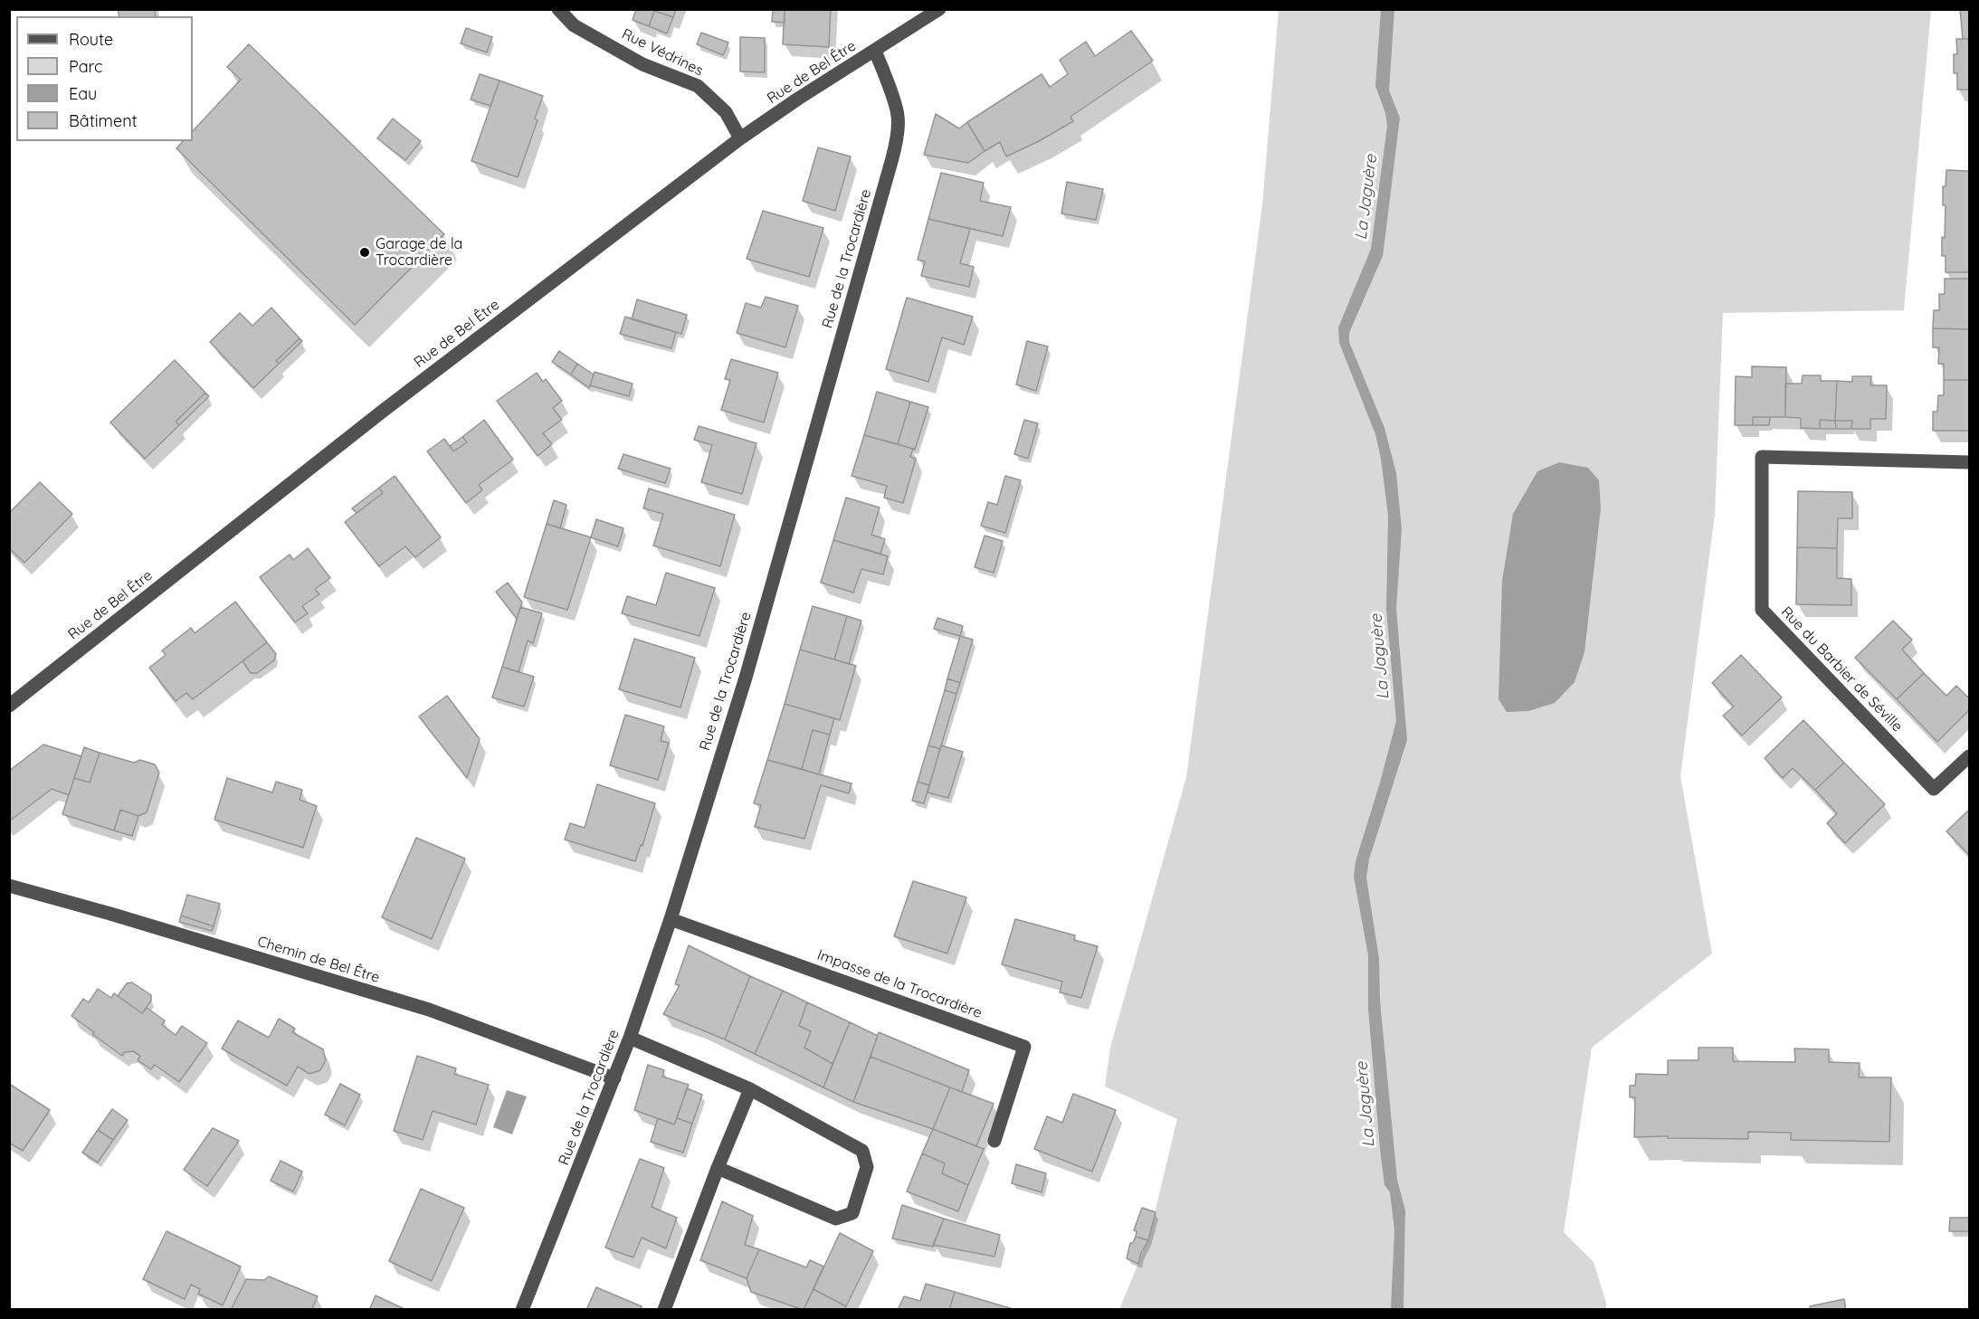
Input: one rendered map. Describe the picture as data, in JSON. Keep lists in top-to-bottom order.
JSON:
{
  "streets": {
    "street": [
      "Rue Védrines",
      "Rue de Bel Être",
      "Rue de la Trocardière",
      "Rue du Barbier de Séville",
      "Chemin de Bel Être",
      "Impasse de la Trocardière"
    ]
  },
  "crossings": [
    ["Rue Védrines", "Rue de Bel Être"],
    ["Rue de Bel Être", "Rue de la Trocardière"],
    ["Rue de la Trocardière", "Chemin de Bel Être"],
    ["Rue de la Trocardière", "Impasse de la Trocardière"]
  ],
  "water": ["La Jaguère"],
  "places": ["Garage de la Trocardière"],
  "legend": [
    "Route",
    "Parc",
    "Eau",
    "Bâtiment"
  ]
}
